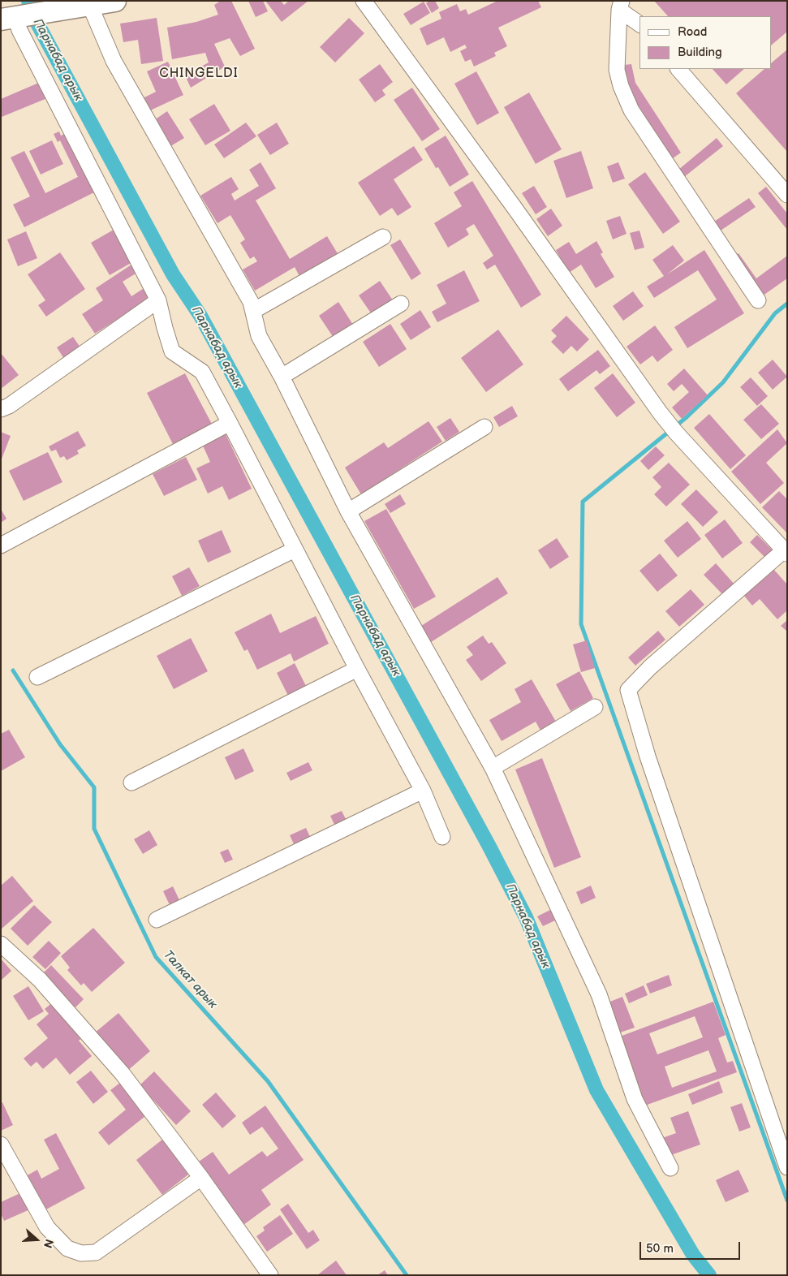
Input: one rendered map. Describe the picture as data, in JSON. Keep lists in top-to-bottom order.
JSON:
{
  "districts": ["CHINGELDI"],
  "water": ["Парнабад арык", "Талкат арык"],
  "legend": ["Road", "Building"],
  "scale_bar": "50 m",
  "north": "right"
}
